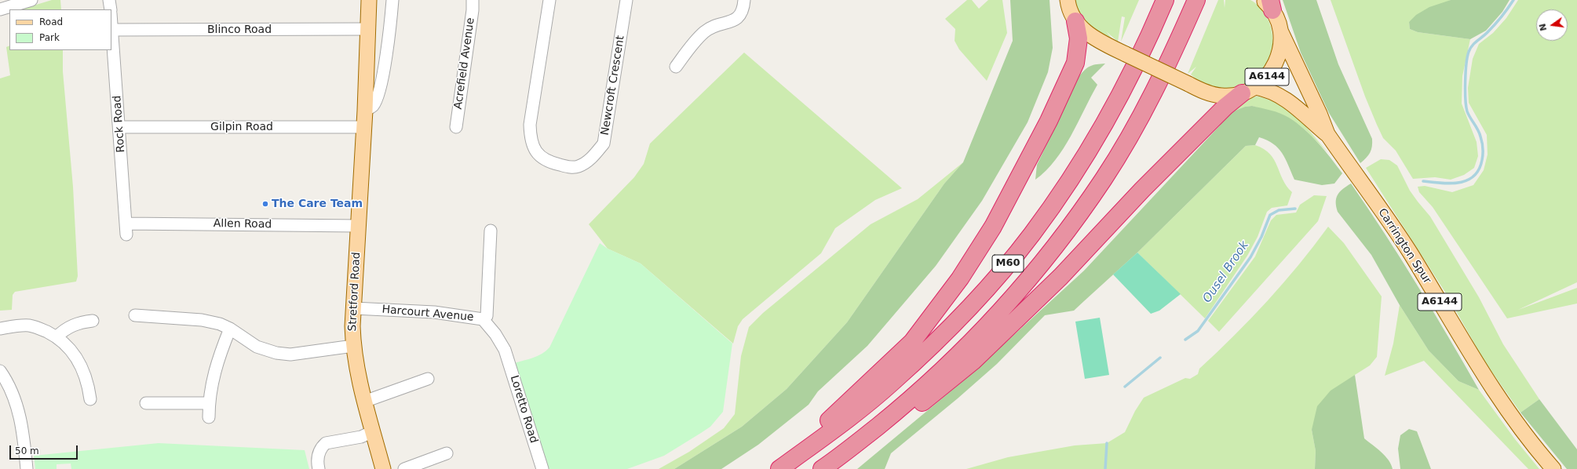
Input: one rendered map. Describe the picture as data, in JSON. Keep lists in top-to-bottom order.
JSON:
{
  "streets": {
    "highway": ["M60"],
    "main road": ["A6144", "Carrington Spur", "Stretford Road"],
    "street": [
      "Blinco Road",
      "Acrefield Avenue",
      "Newcroft Crescent",
      "Rock Road",
      "Gilpin Road",
      "Allen Road",
      "Harcourt Avenue",
      "Loretto Road"
    ]
  },
  "crossings": [
    ["Blinco Road", "Rock Road"],
    ["Blinco Road", "Stretford Road"],
    ["A6144", "Carrington Spur"],
    ["A6144", "M60"],
    ["Rock Road", "Gilpin Road"],
    ["Rock Road", "Allen Road"],
    ["Gilpin Road", "Stretford Road"],
    ["Allen Road", "Stretford Road"],
    ["Carrington Spur", "M60"],
    ["Stretford Road", "Harcourt Avenue"],
    ["Harcourt Avenue", "Loretto Road"]
  ],
  "water": ["Ousel Brook"],
  "places": ["The Care Team"],
  "legend": ["Road", "Park"],
  "scale_bar": "50 m",
  "north": "left"
}
